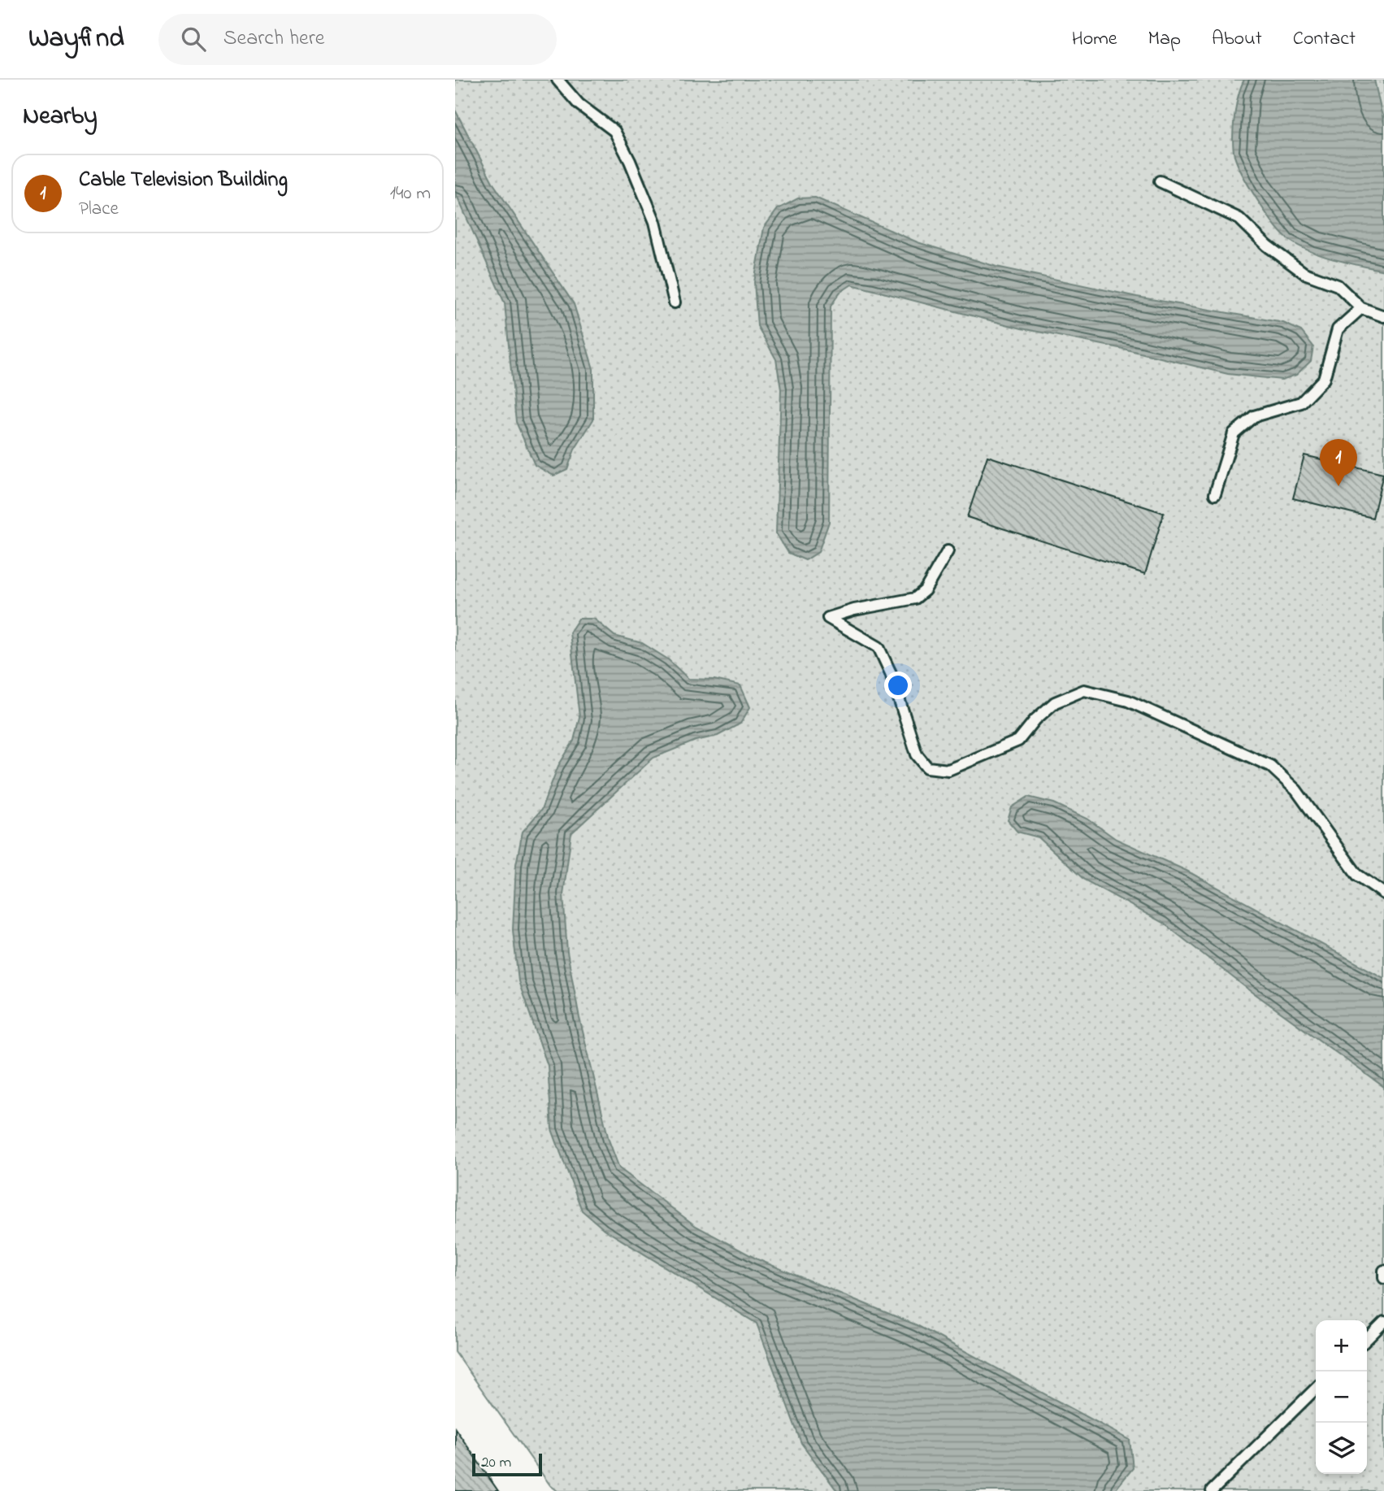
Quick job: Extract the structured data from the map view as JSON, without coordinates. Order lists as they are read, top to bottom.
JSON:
{
  "scale_bar": "20 m",
  "page": {
    "header": "Wayfind",
    "search": "Search here",
    "nav": [
      "Home",
      "Map",
      "About",
      "Contact"
    ],
    "heading": "Nearby",
    "list": [
      {
        "mark": "1",
        "name": "Cable Television Building",
        "note": "Place",
        "value": "140 m"
      }
    ],
    "pins": "1",
    "map_buttons": ["+", "−"],
    "scale": "20 m"
  }
}
